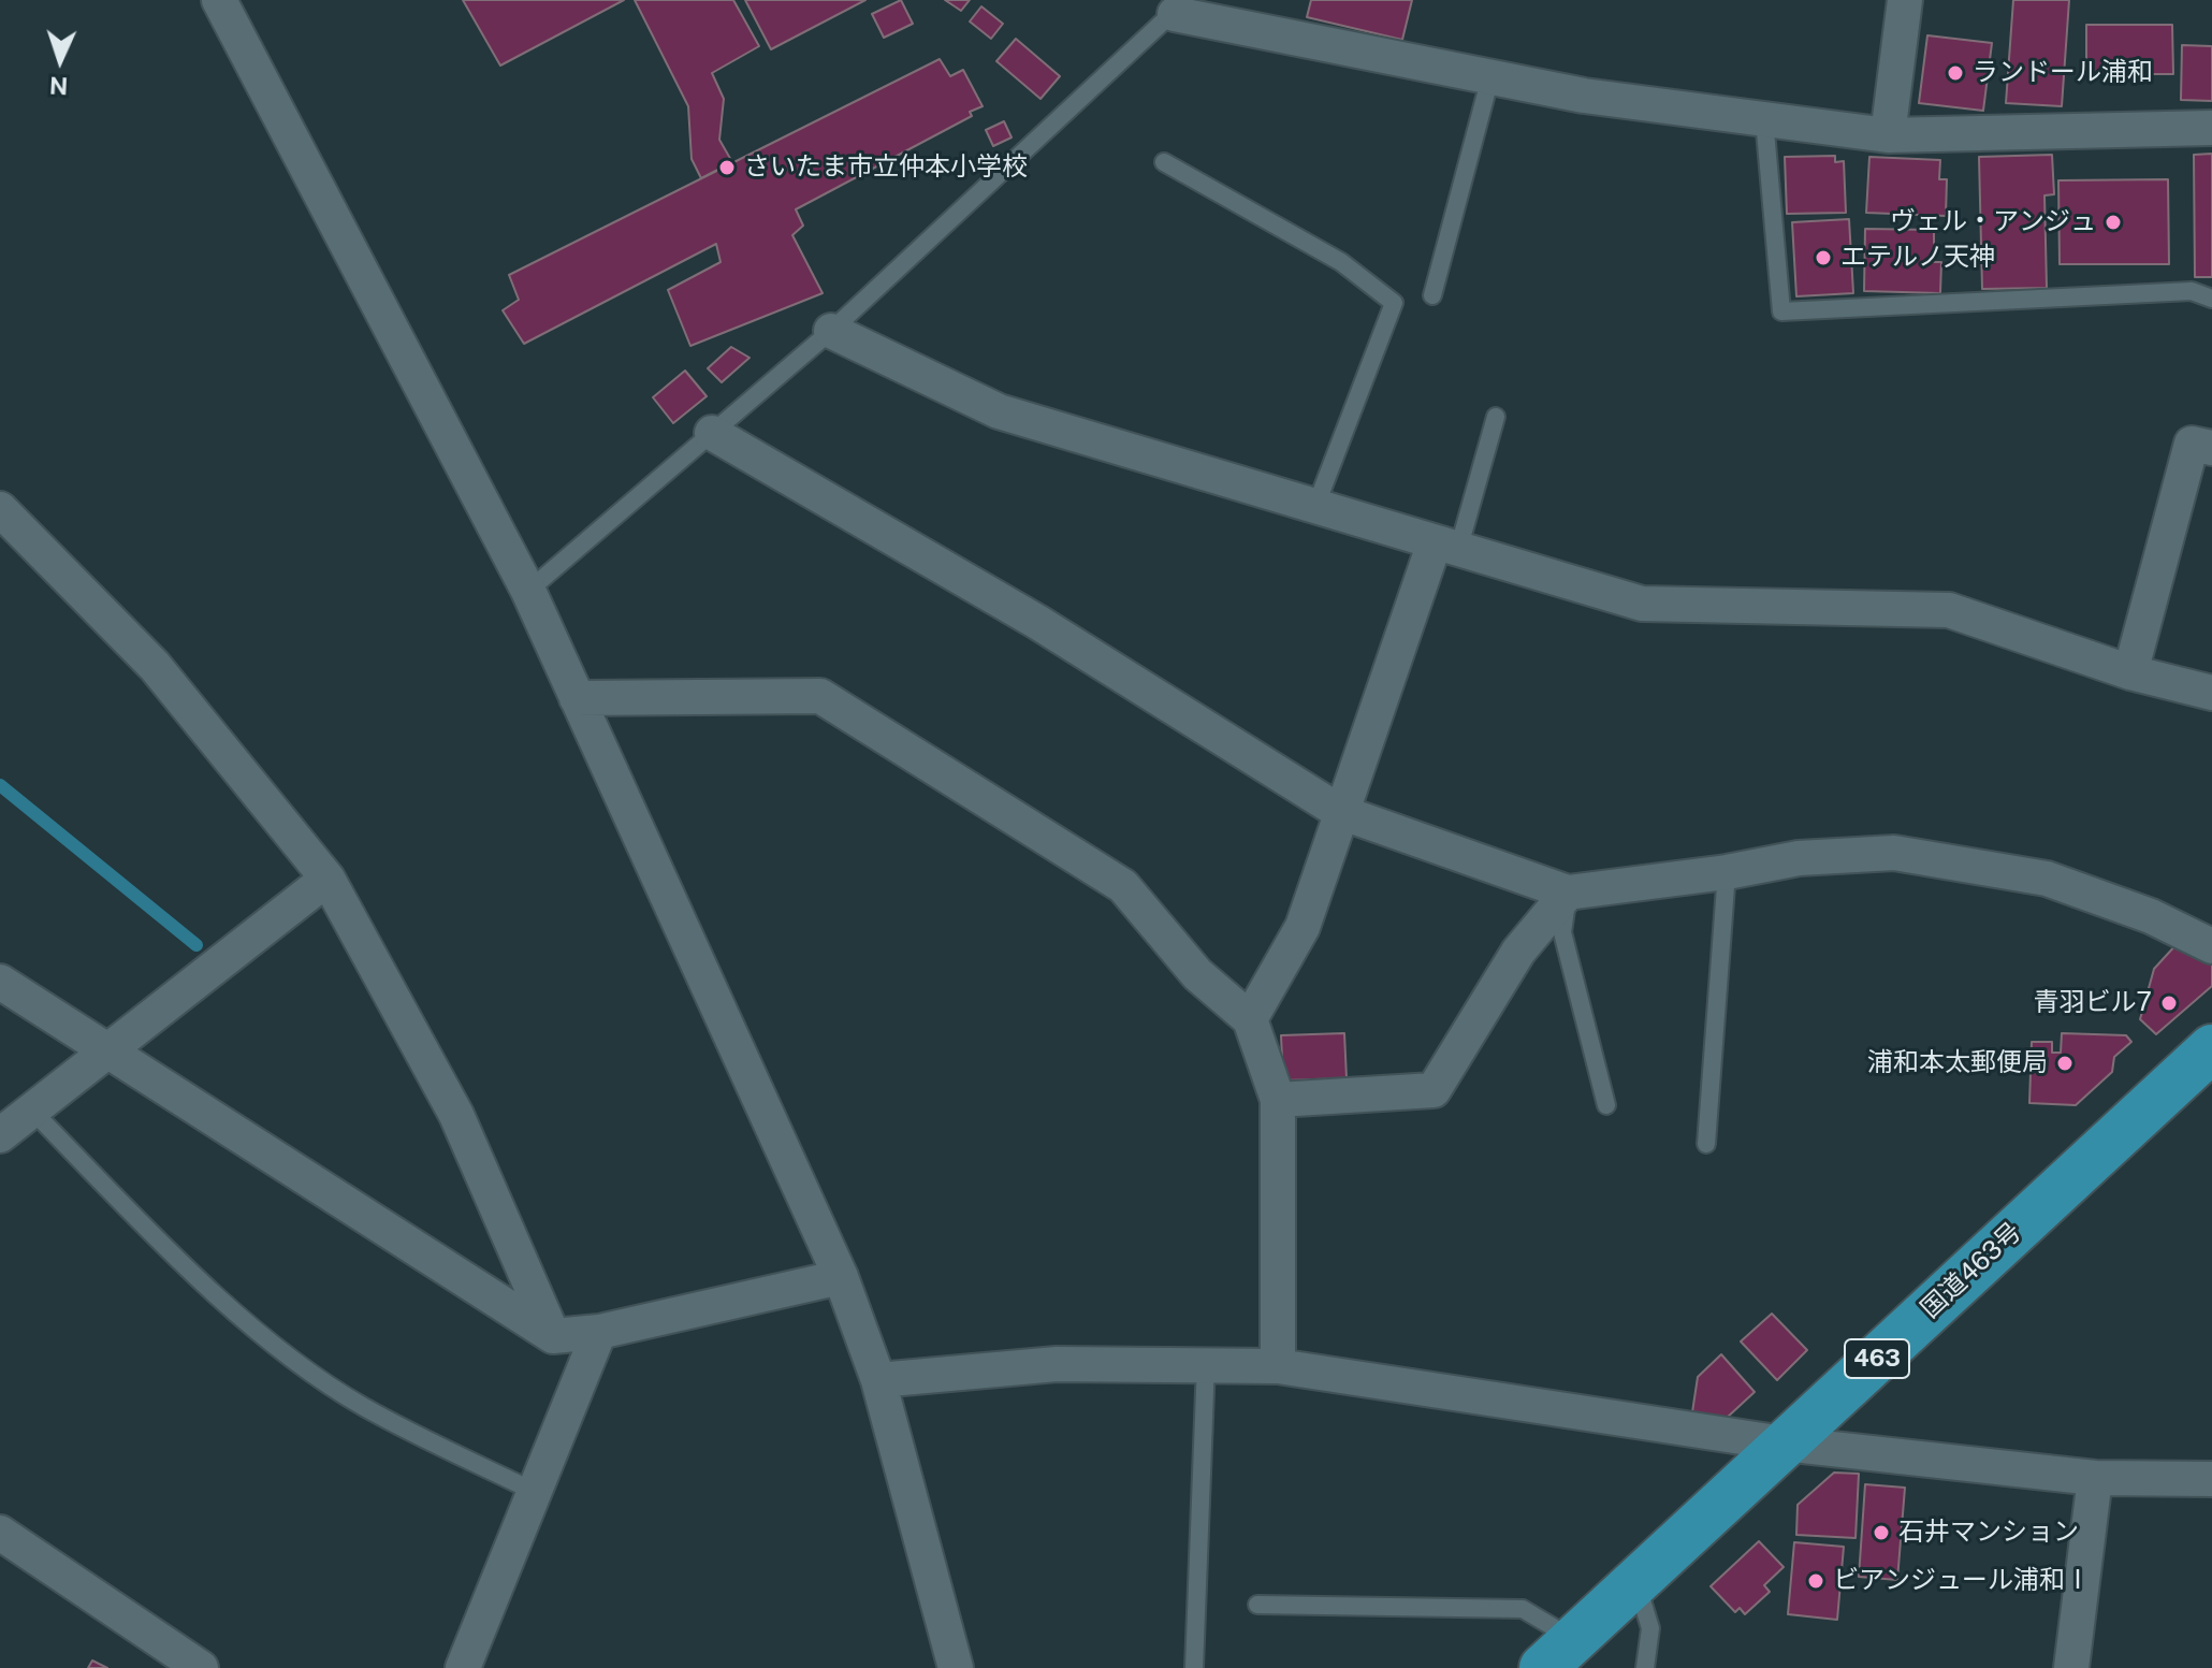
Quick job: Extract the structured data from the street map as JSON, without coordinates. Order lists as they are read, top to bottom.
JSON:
{
  "streets": {
    "highway": ["国道463号", "463"]
  },
  "places": [
    "ランドール浦和",
    "さいたま市立仲本小学校",
    "ヴェル・アンジュ",
    "エテルノ天神",
    "青羽ビル7",
    "浦和本太郵便局",
    "石井マンション",
    "ビアンジュール浦和Ⅰ"
  ],
  "north": "bottom"
}
